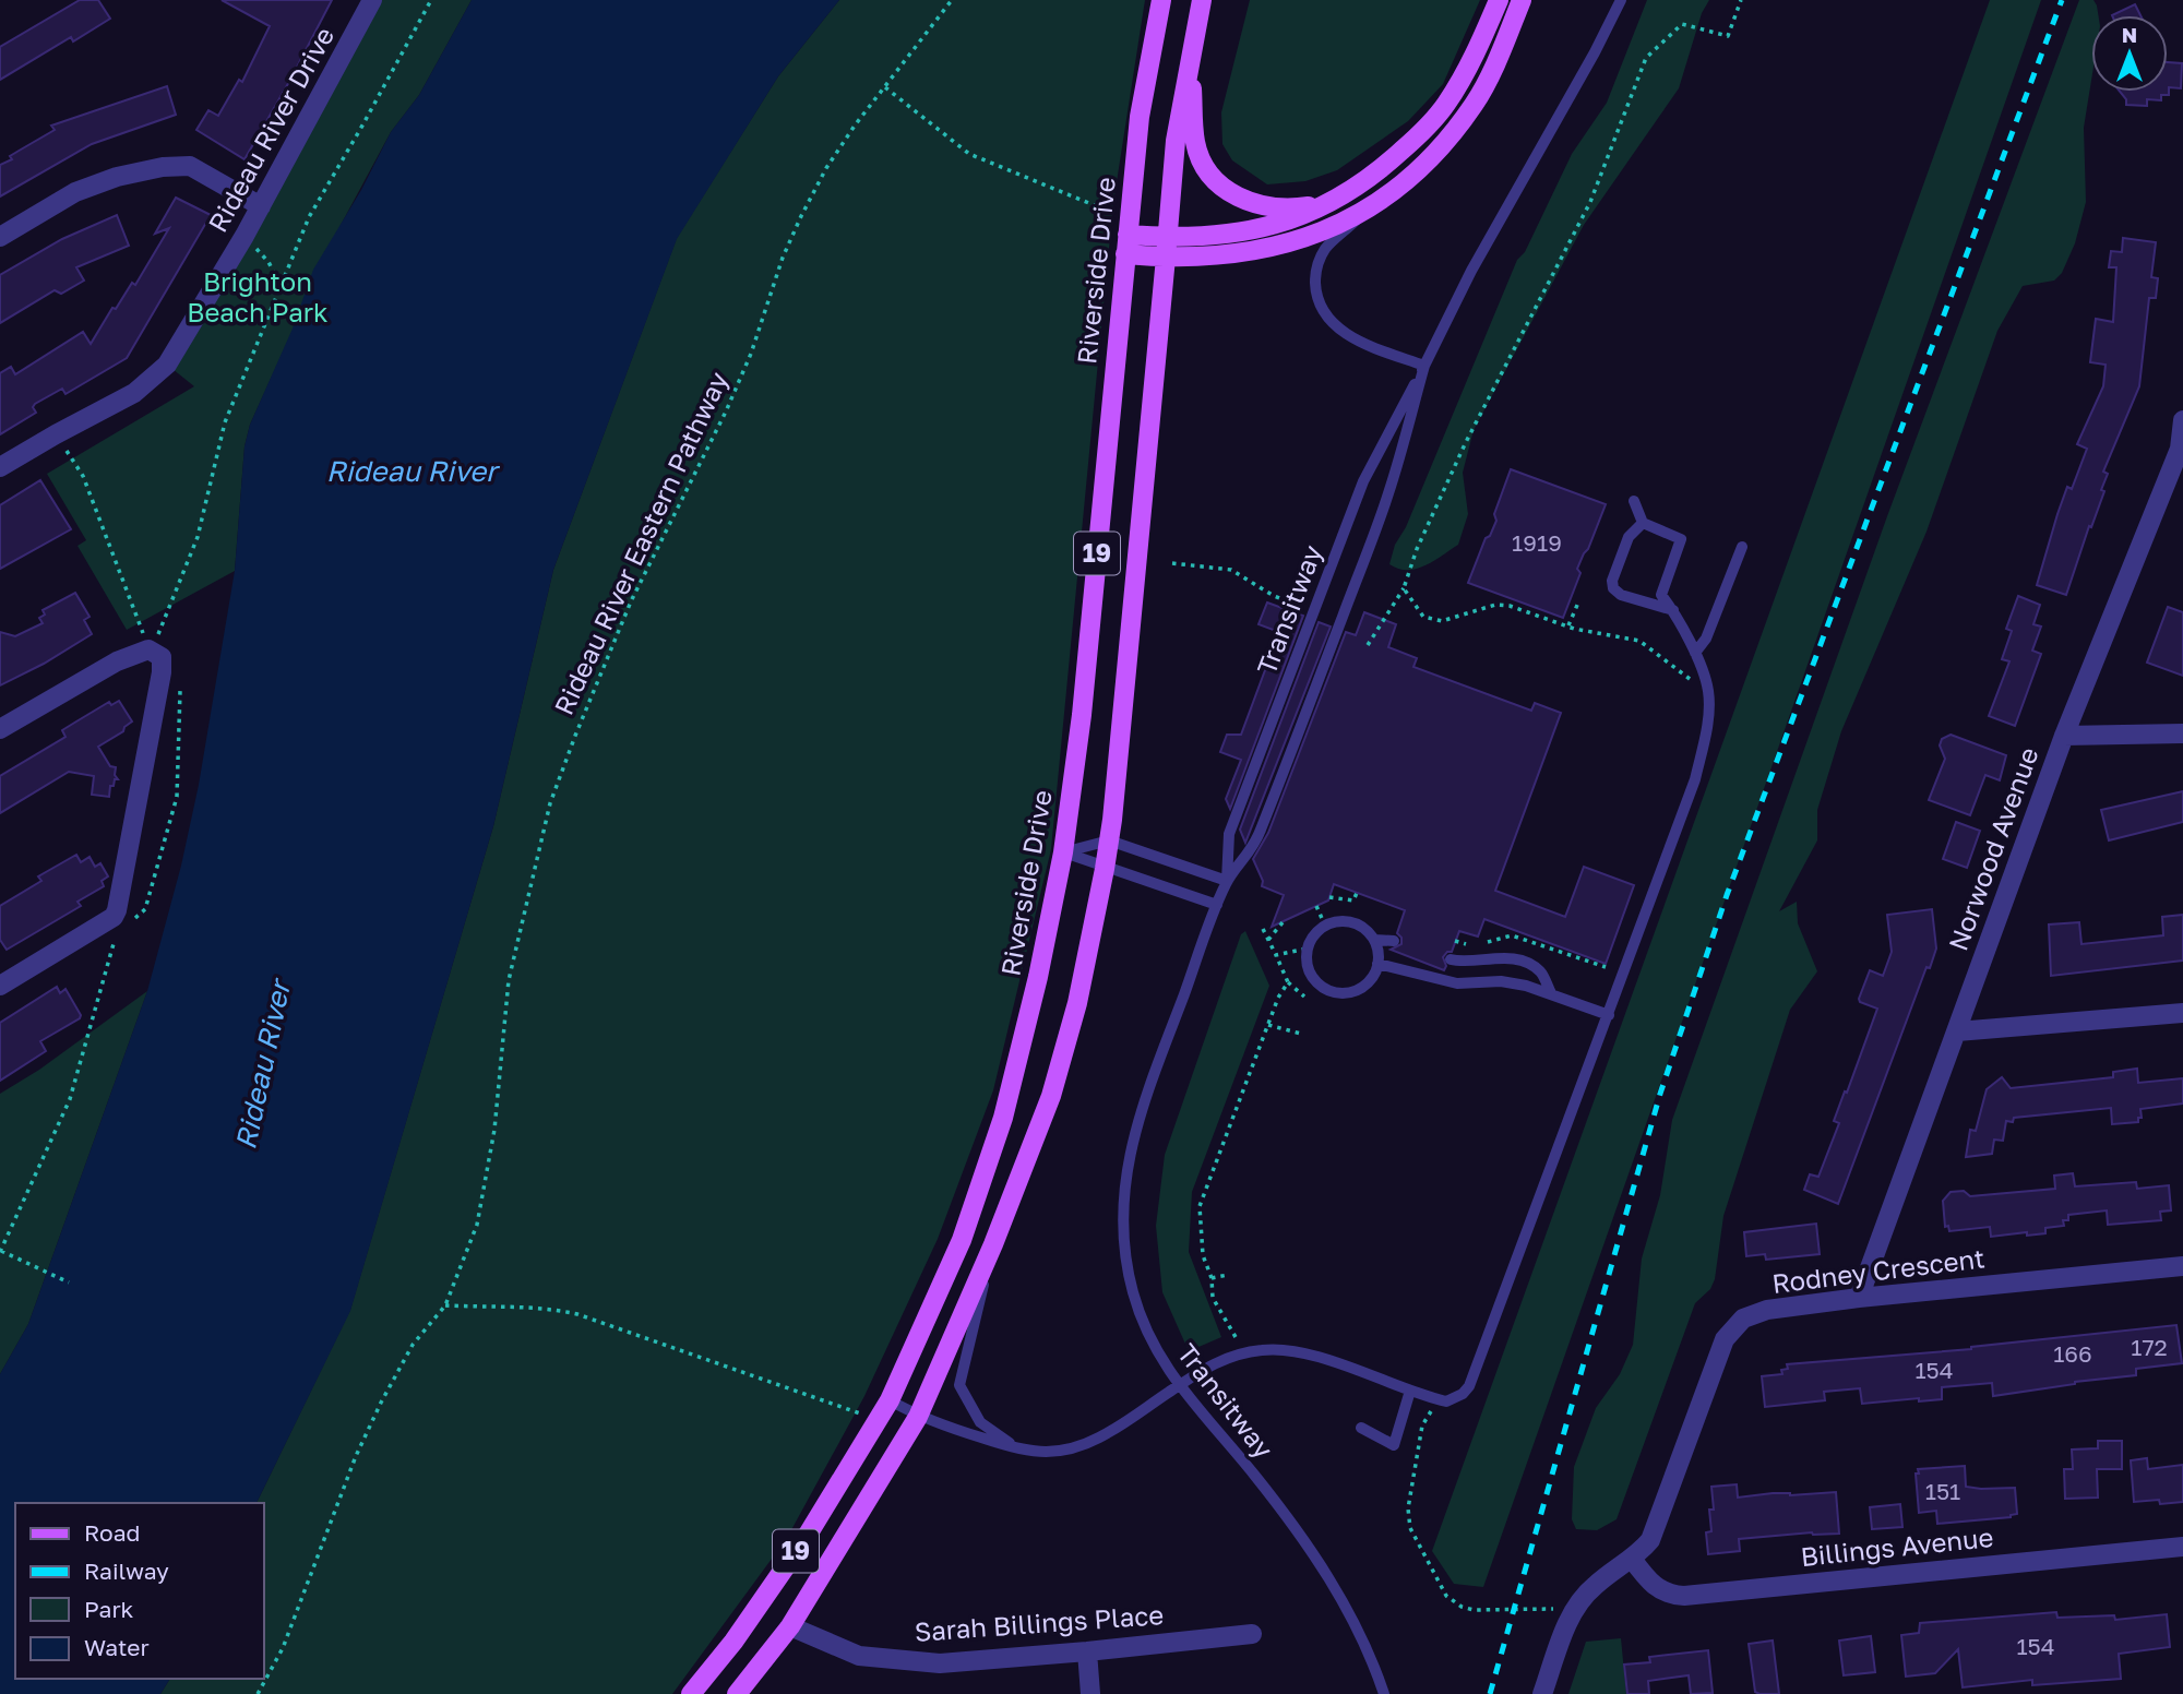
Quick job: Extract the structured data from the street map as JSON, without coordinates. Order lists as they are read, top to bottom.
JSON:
{
  "streets": {
    "main road": ["Riverside Drive", "19"],
    "street": [
      "Rideau River Drive",
      "Norwood Avenue",
      "Rodney Crescent",
      "Billings Avenue",
      "Sarah Billings Place"
    ],
    "lane": ["Transitway"],
    "path": ["Rideau River Eastern Pathway"]
  },
  "crossings": [
    ["19", "Sarah Billings Place"],
    ["Norwood Avenue", "Rodney Crescent"],
    ["Rodney Crescent", "Billings Avenue"]
  ],
  "water": ["Rideau River"],
  "parks": ["Brighton Beach Park"],
  "house_numbers": [
    "1919",
    "172",
    "166",
    "154",
    "151",
    "154"
  ],
  "legend": [
    "Road",
    "Railway",
    "Park",
    "Water"
  ],
  "north": "top"
}
